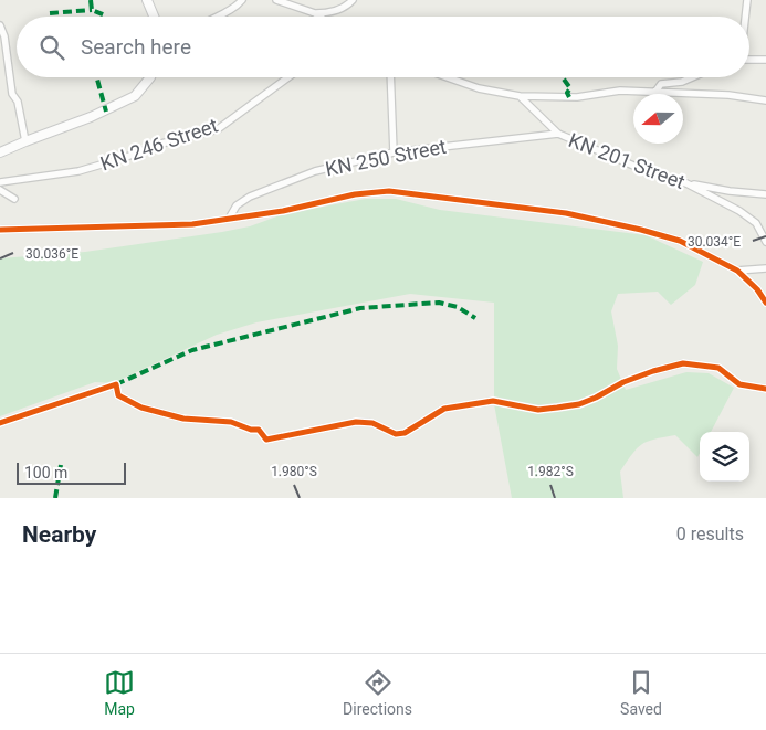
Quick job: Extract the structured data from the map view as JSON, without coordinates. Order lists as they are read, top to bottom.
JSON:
{
  "streets": {
    "street": ["KN 246 Street", "KN 250 Street", "KN 201 Street"]
  },
  "crossings": [
    ["KN 250 Street", "KN 201 Street"]
  ],
  "scale_bar": "100 m",
  "north": "left",
  "page": {
    "search": "Search here",
    "scale": "100 m",
    "heading": ["Nearby", "0 results"],
    "nav": ["Map", "Directions", "Saved"]
  },
  "coordinates": [
    "30.034°E",
    "30.036°E",
    "1.980°S",
    "1.982°S"
  ]
}
